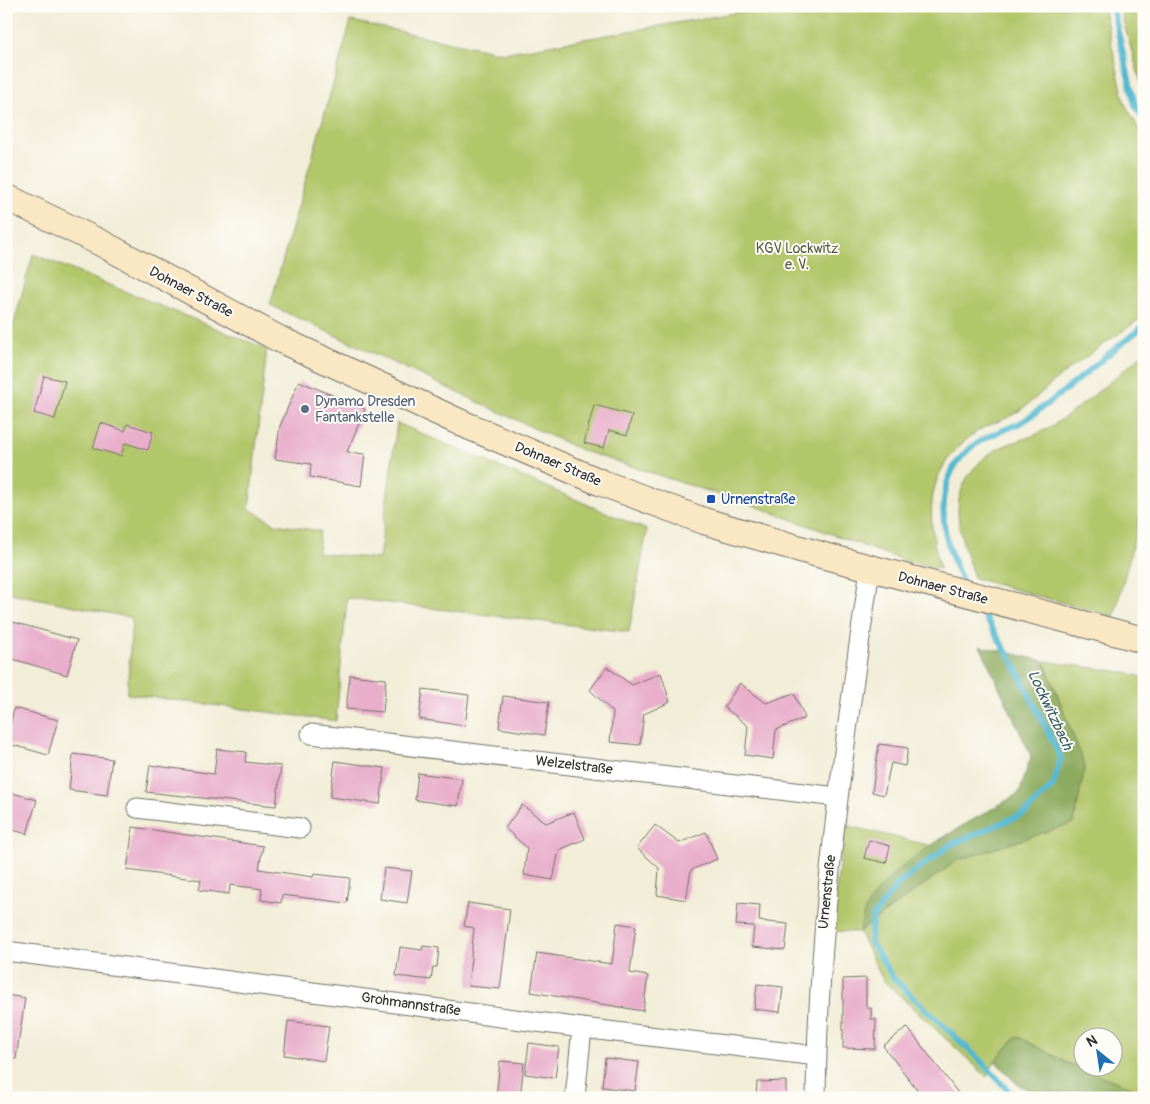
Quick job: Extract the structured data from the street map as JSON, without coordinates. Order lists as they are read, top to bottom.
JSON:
{
  "streets": {
    "main road": ["Dohnaer Straße"],
    "street": ["Welzelstraße", "Urnenstraße", "Grohmannstraße"]
  },
  "crossings": [
    ["Dohnaer Straße", "Urnenstraße"],
    ["Welzelstraße", "Urnenstraße"],
    ["Urnenstraße", "Grohmannstraße"]
  ],
  "water": ["Lockwitzbach"],
  "parks": ["KGV Lockwitz e. V."],
  "places": {
    "other": ["Dynamo Dresden Fantankstelle"],
    "transit": ["Urnenstraße"]
  },
  "north": "top left"
}
